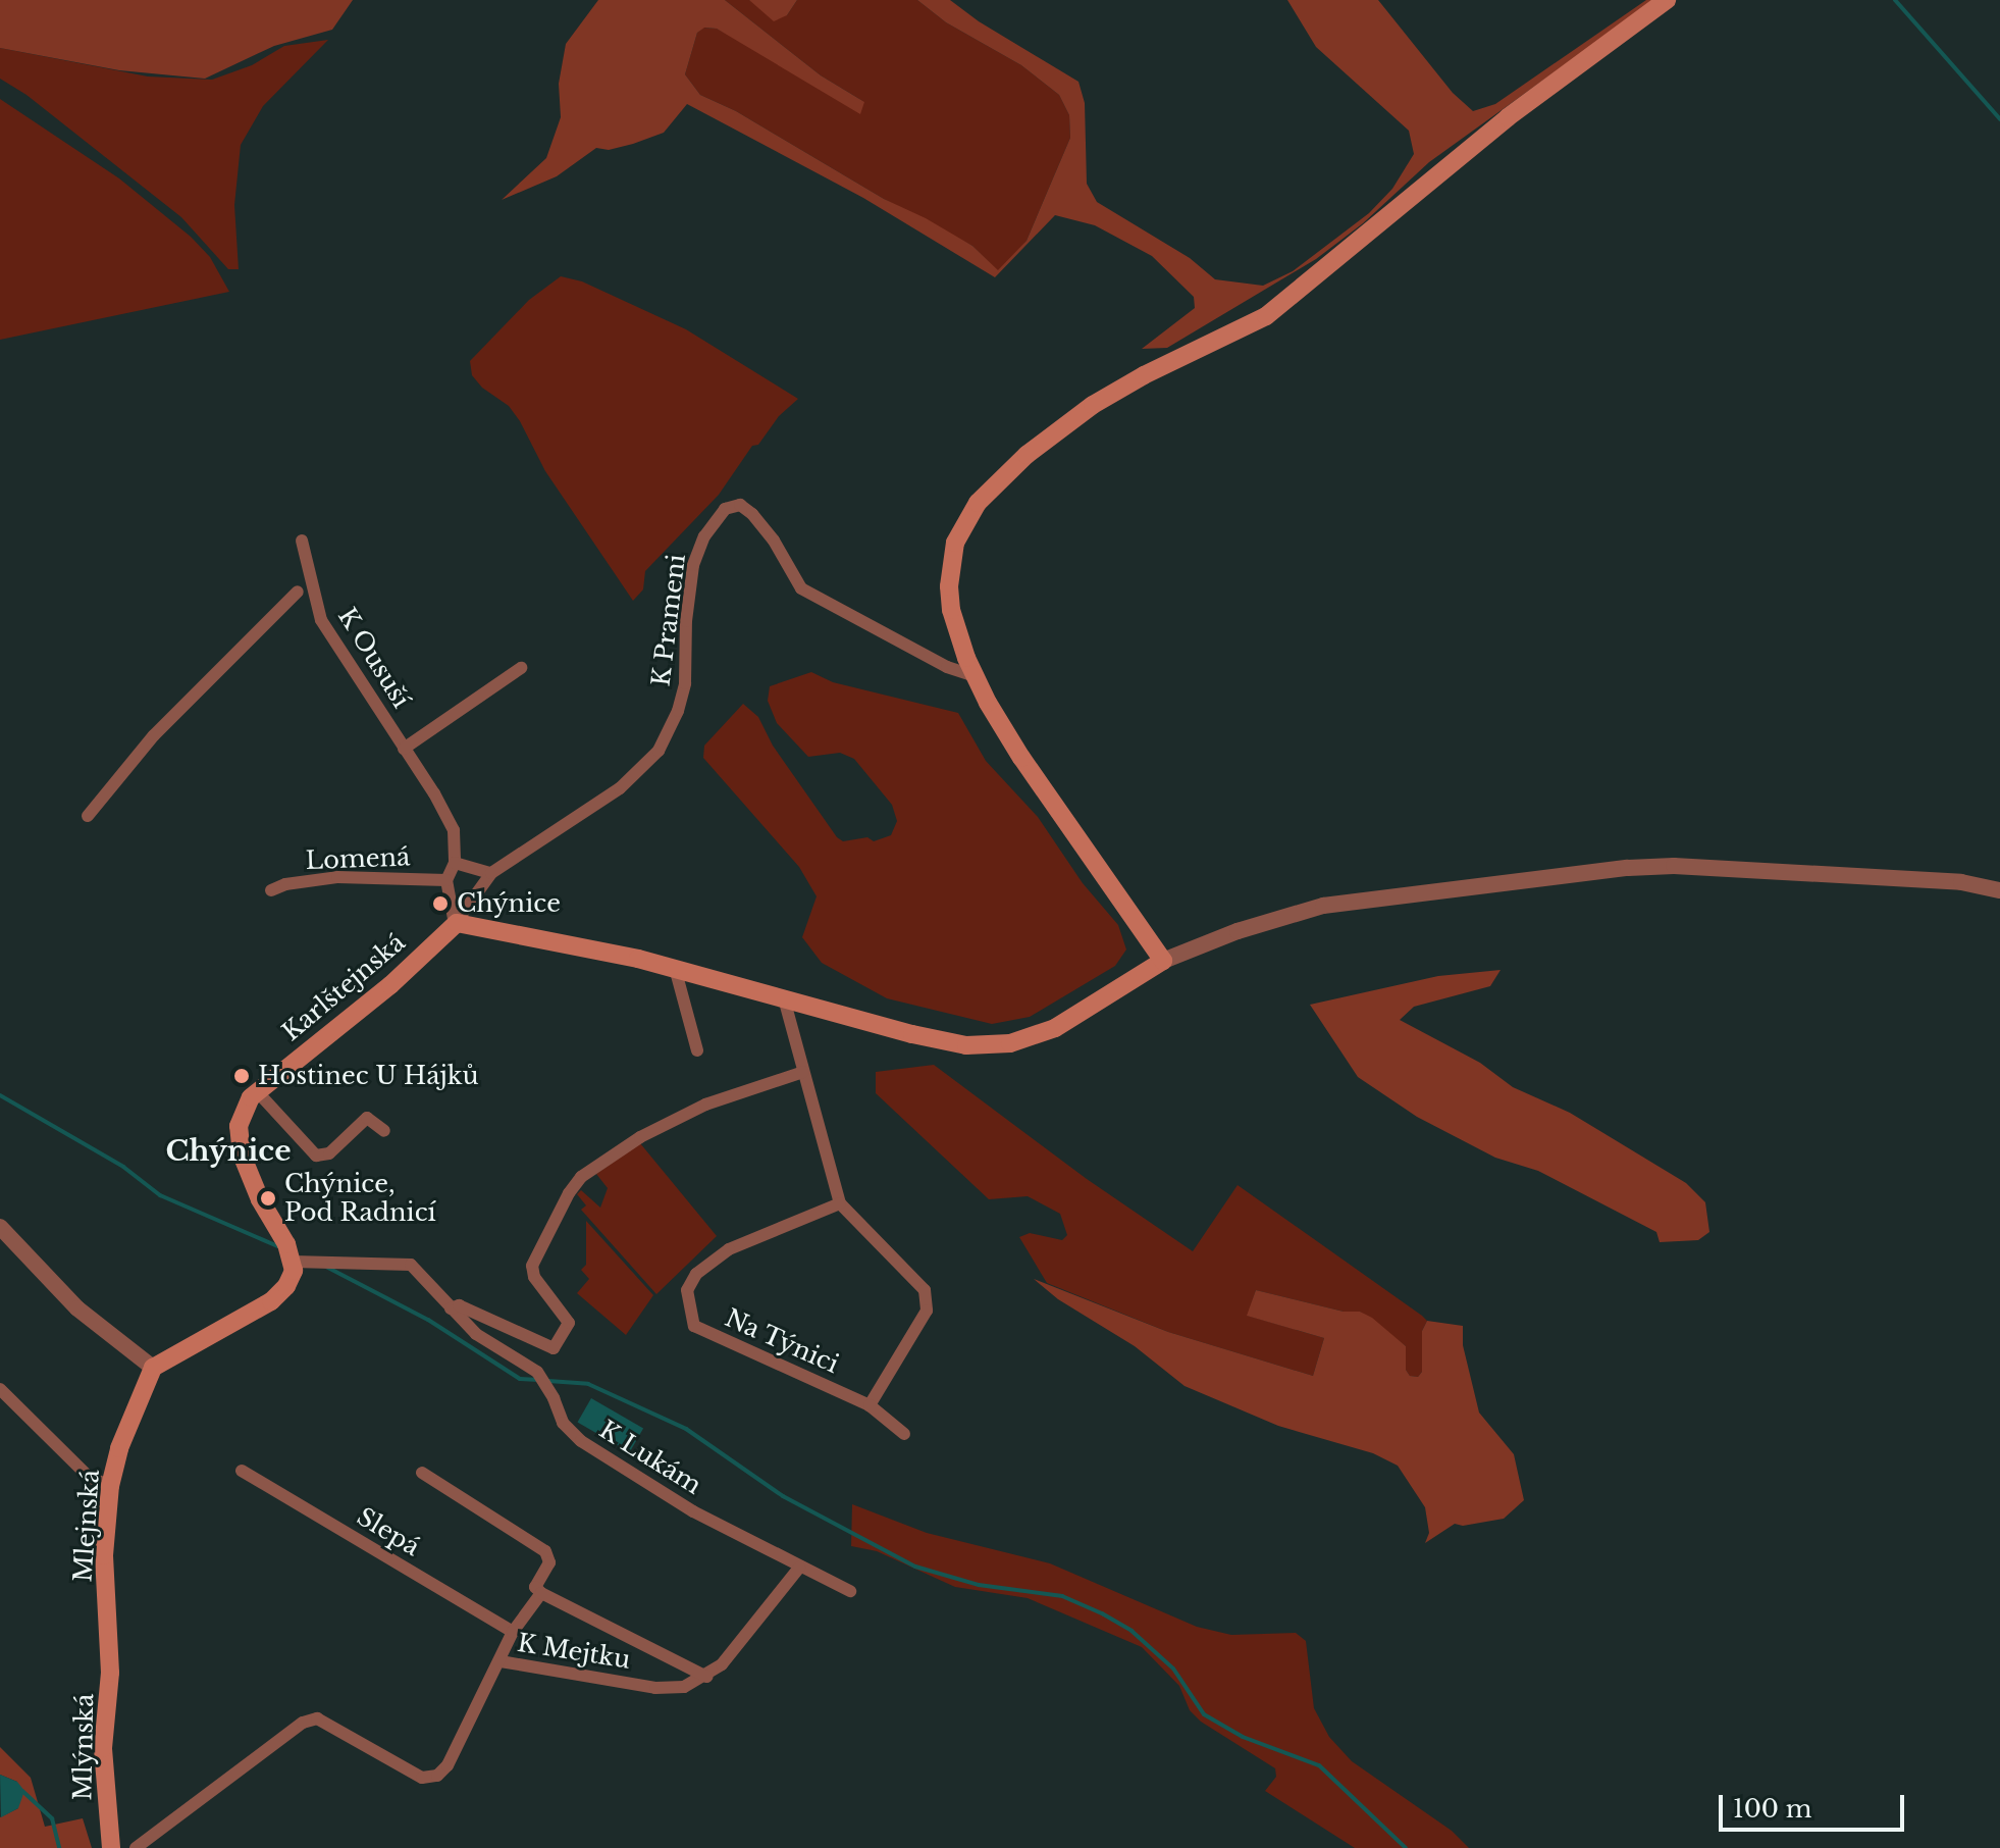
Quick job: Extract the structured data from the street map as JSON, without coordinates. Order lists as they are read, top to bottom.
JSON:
{
  "streets": {
    "main road": ["Karlštejnská", "Mlejnská", "Mlýnská"],
    "street": [
      "K Prameni",
      "K Ousuší",
      "Lomená",
      "Na Týnici",
      "K Lukám",
      "Slepá",
      "K Mejtku"
    ]
  },
  "crossings": [
    ["Karlštejnská", "K Lukám"],
    ["K Lukám", "K Mejtku"],
    ["Mlejnská", "Mlýnská"],
    ["Slepá", "K Mejtku"]
  ],
  "districts": ["Chýnice"],
  "places": ["Chýnice", "Hostinec U Hájků", "Chýnice, Pod Radnicí"],
  "scale_bar": "100 m"
}
